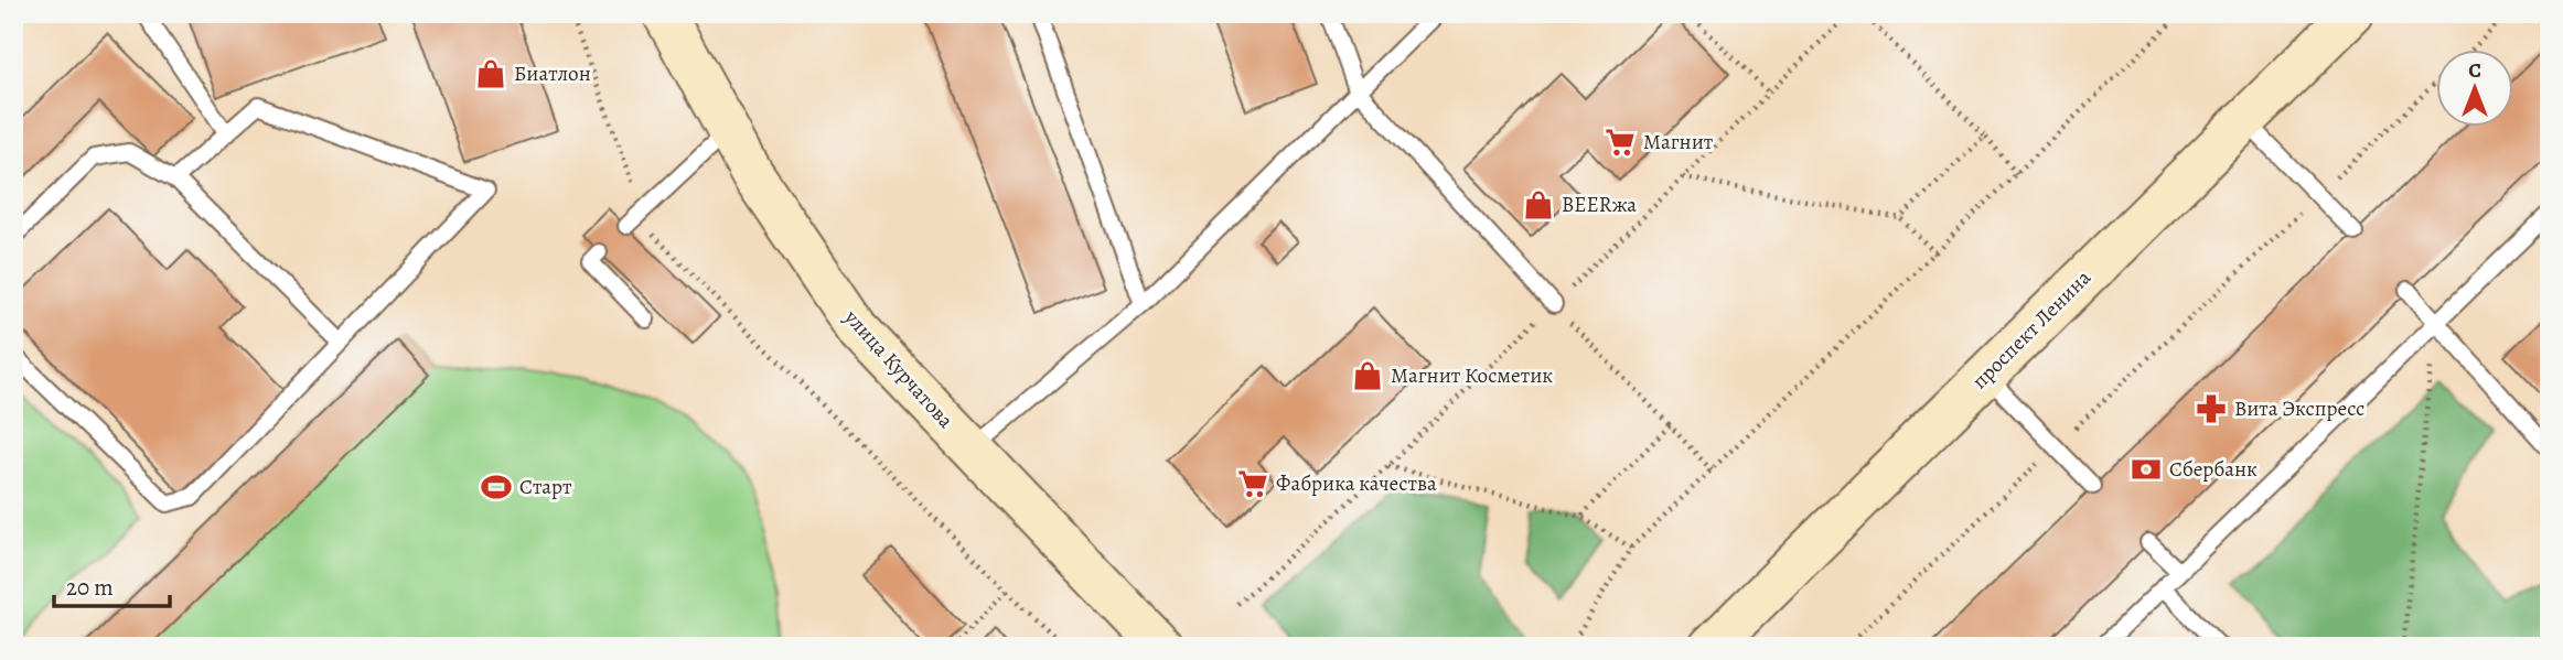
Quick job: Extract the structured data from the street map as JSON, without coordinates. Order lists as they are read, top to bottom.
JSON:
{
  "streets": {
    "main road": ["проспект Ленина", "улица Курчатова"]
  },
  "places": {
    "shop": ["Биатлон", "BEERжа", "Магнит Косметик"],
    "supermarket": ["Магнит", "Фабрика качества"],
    "pharmacy": ["Вита Экспресс"],
    "bank": ["Сбербанк"],
    "sports": ["Старт"]
  },
  "scale_bar": "20 m",
  "north": "top"
}
